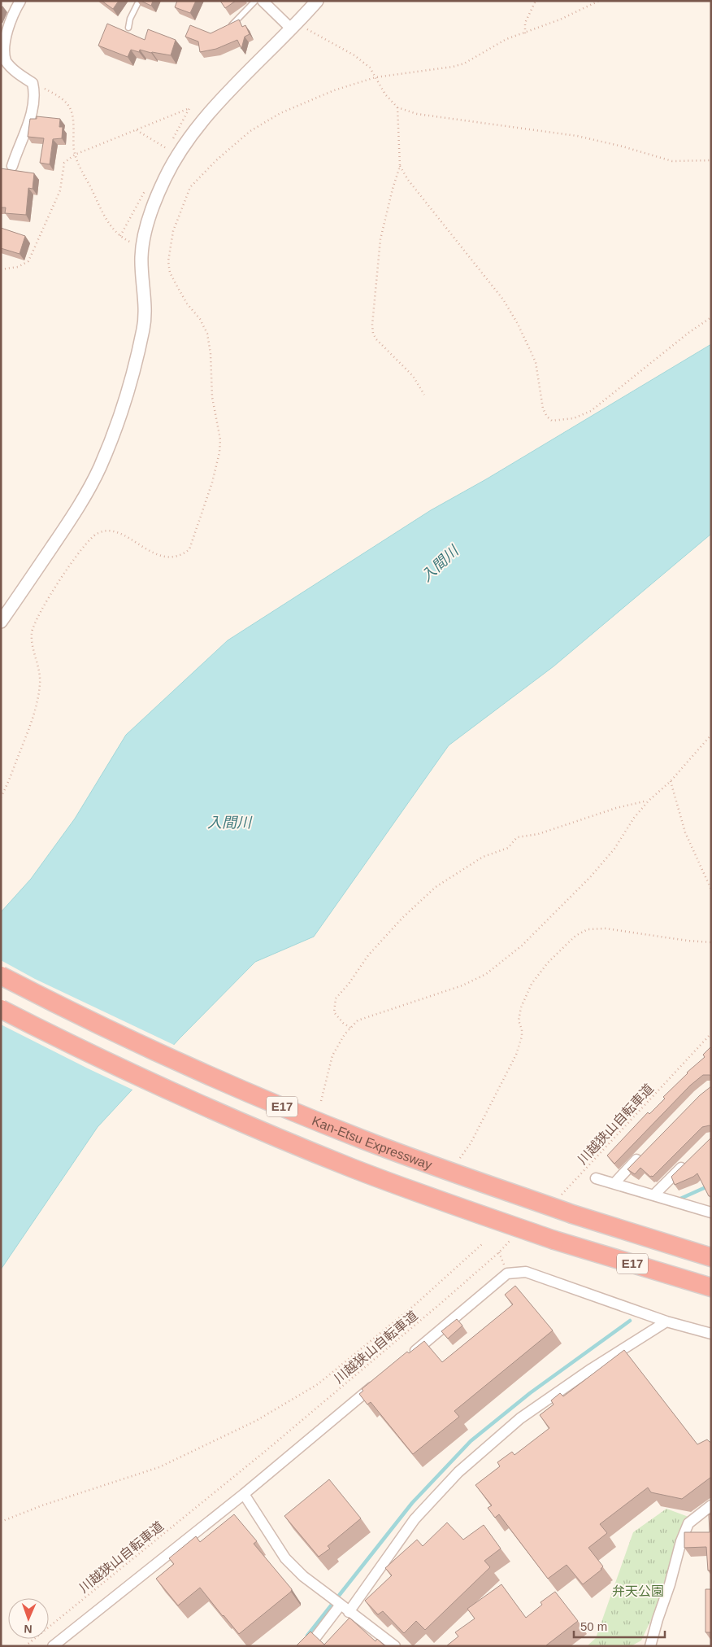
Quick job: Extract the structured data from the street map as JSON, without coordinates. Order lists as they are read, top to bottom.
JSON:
{
  "streets": {
    "highway": ["E17", "Kan-Etsu Expressway"],
    "path": ["川越狭山自転車道"]
  },
  "water": ["入間川"],
  "parks": ["弁天公園"],
  "scale_bar": "50 m",
  "north": "bottom"
}
